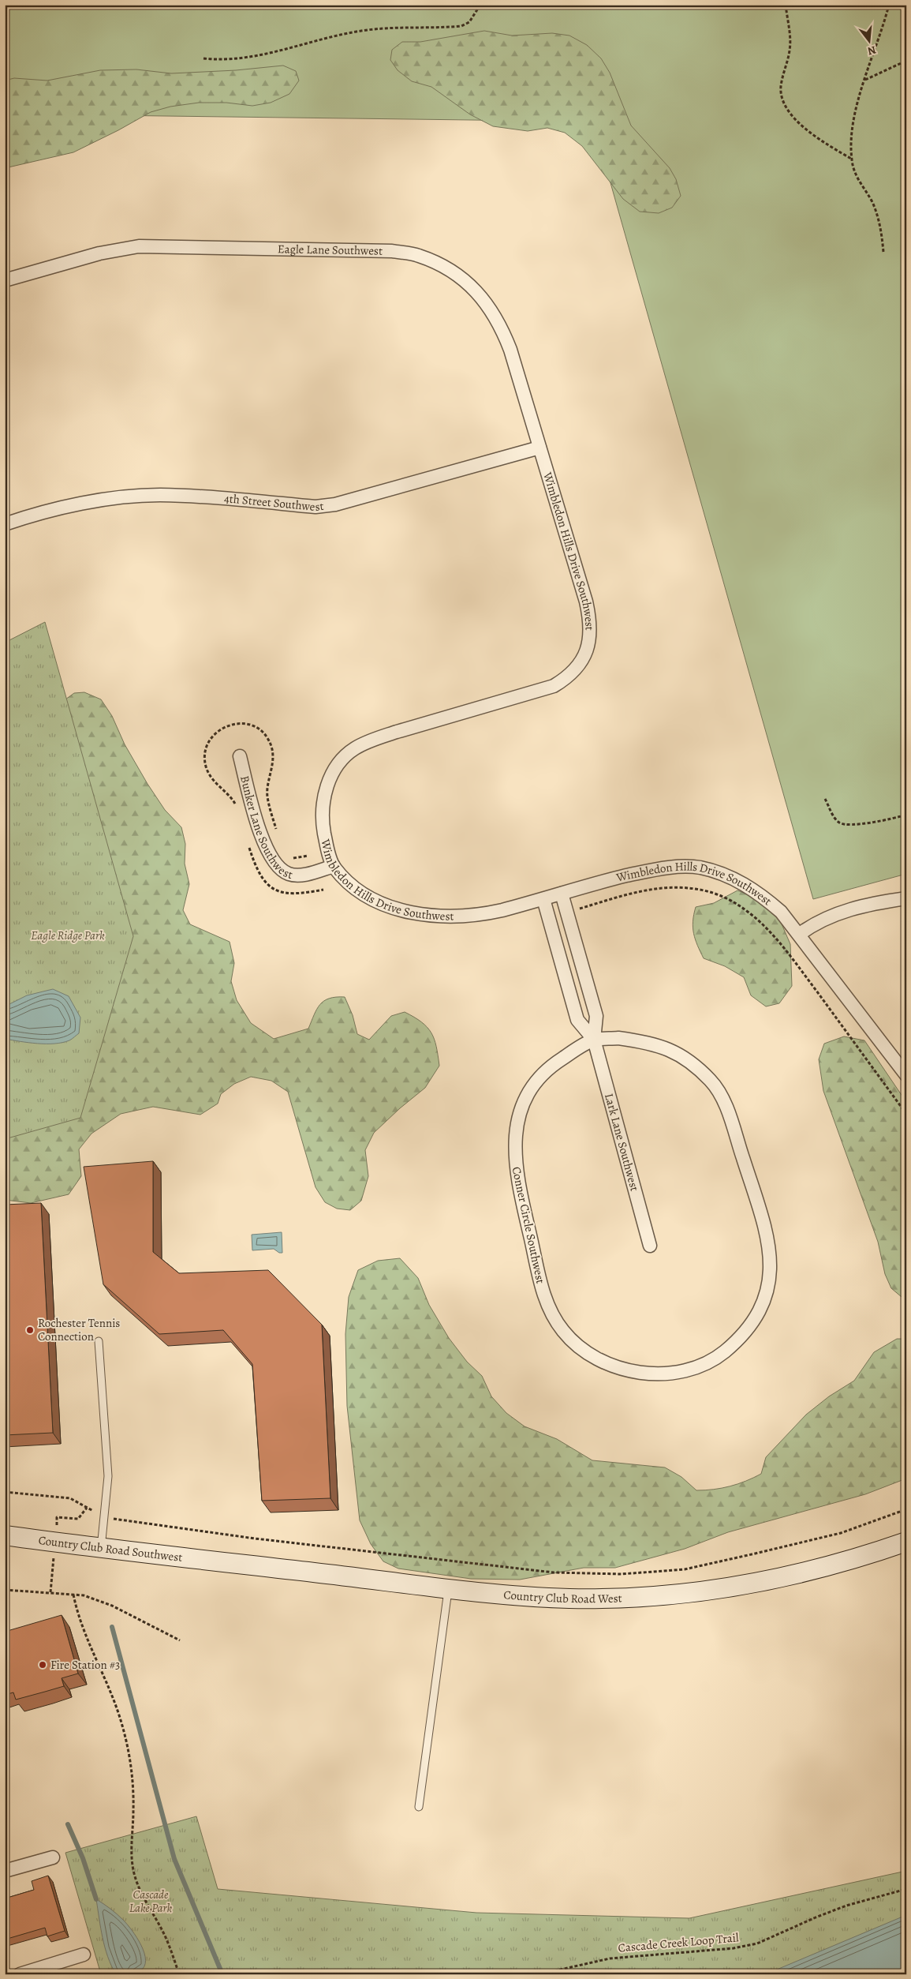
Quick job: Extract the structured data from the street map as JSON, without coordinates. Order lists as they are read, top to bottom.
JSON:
{
  "streets": {
    "main road": ["Country Club Road Southwest", "Country Club Road West"],
    "street": [
      "Eagle Lane Southwest",
      "4th Street Southwest",
      "Wimbledon Hills Drive Southwest",
      "Bunker Lane Southwest",
      "Lark Lane Southwest",
      "Conner Circle Southwest"
    ],
    "path": ["Cascade Creek Loop Trail"]
  },
  "crossings": [
    ["Eagle Lane Southwest", "4th Street Southwest"],
    ["Eagle Lane Southwest", "Wimbledon Hills Drive Southwest"],
    ["4th Street Southwest", "Wimbledon Hills Drive Southwest"],
    ["Wimbledon Hills Drive Southwest", "Bunker Lane Southwest"],
    ["Wimbledon Hills Drive Southwest", "Lark Lane Southwest"],
    ["Lark Lane Southwest", "Conner Circle Southwest"],
    ["Country Club Road Southwest", "Country Club Road West"]
  ],
  "parks": ["Eagle Ridge Park", "Cascade Lake Park"],
  "places": ["Rochester Tennis Connection", "Fire Station #3"],
  "north": "bottom"
}
